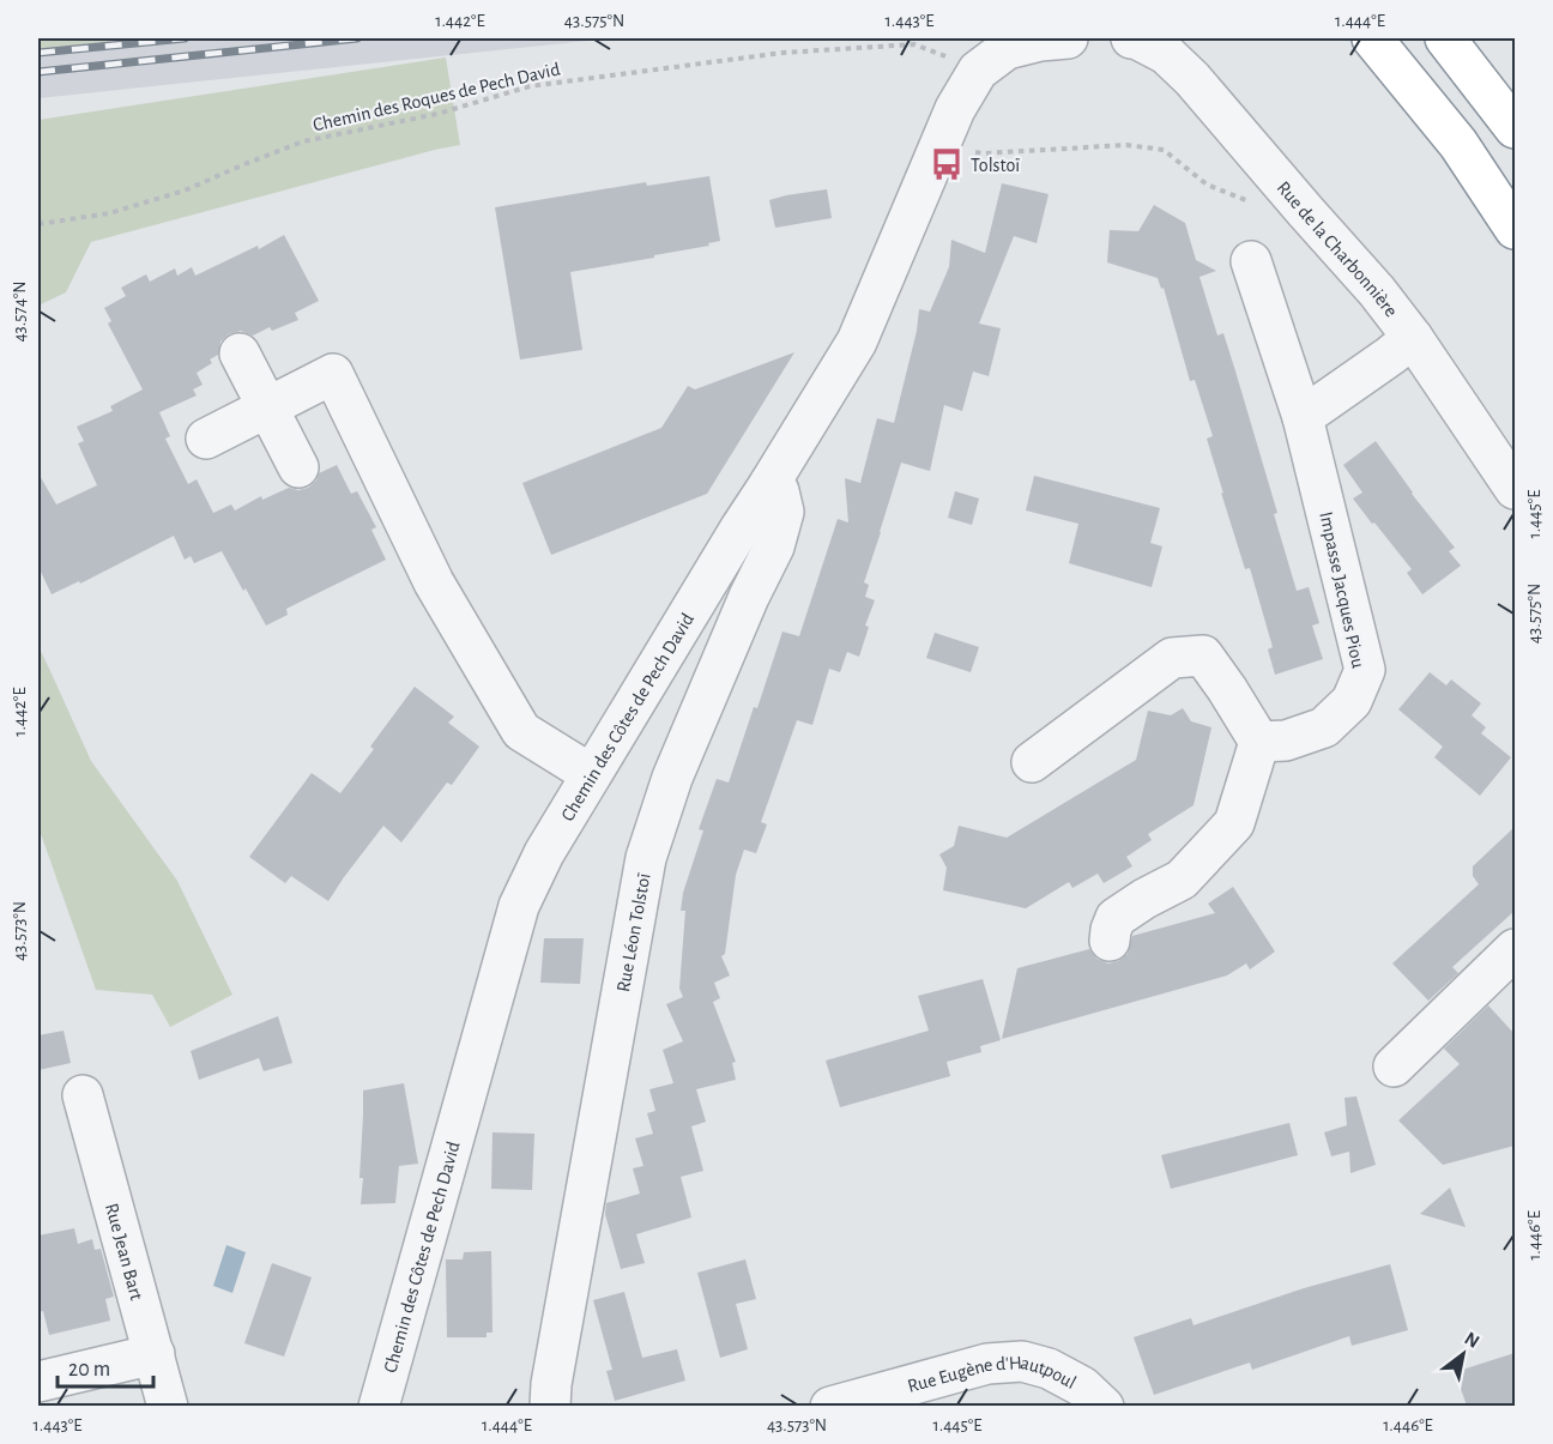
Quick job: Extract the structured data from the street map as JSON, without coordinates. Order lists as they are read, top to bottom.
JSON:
{
  "streets": {
    "street": [
      "Rue de la Charbonnière",
      "Impasse Jacques Piou",
      "Chemin des Côtes de Pech David",
      "Rue Léon Tolstoï",
      "Rue Jean Bart",
      "Rue Eugène d'Hautpoul"
    ],
    "path": ["Chemin des Roques de Pech David"]
  },
  "crossings": [
    ["Chemin des Roques de Pech David", "Chemin des Côtes de Pech David"],
    ["Chemin des Côtes de Pech David", "Rue Léon Tolstoï"]
  ],
  "places": {
    "bus stop": ["Tolstoï"]
  },
  "scale_bar": "20 m",
  "north": "top right",
  "coordinates": [
    "1.442°E",
    "43.575°N",
    "1.443°E",
    "1.444°E",
    "43.574°N",
    "1.445°E",
    "43.573°N",
    "1.446°E"
  ]
}
